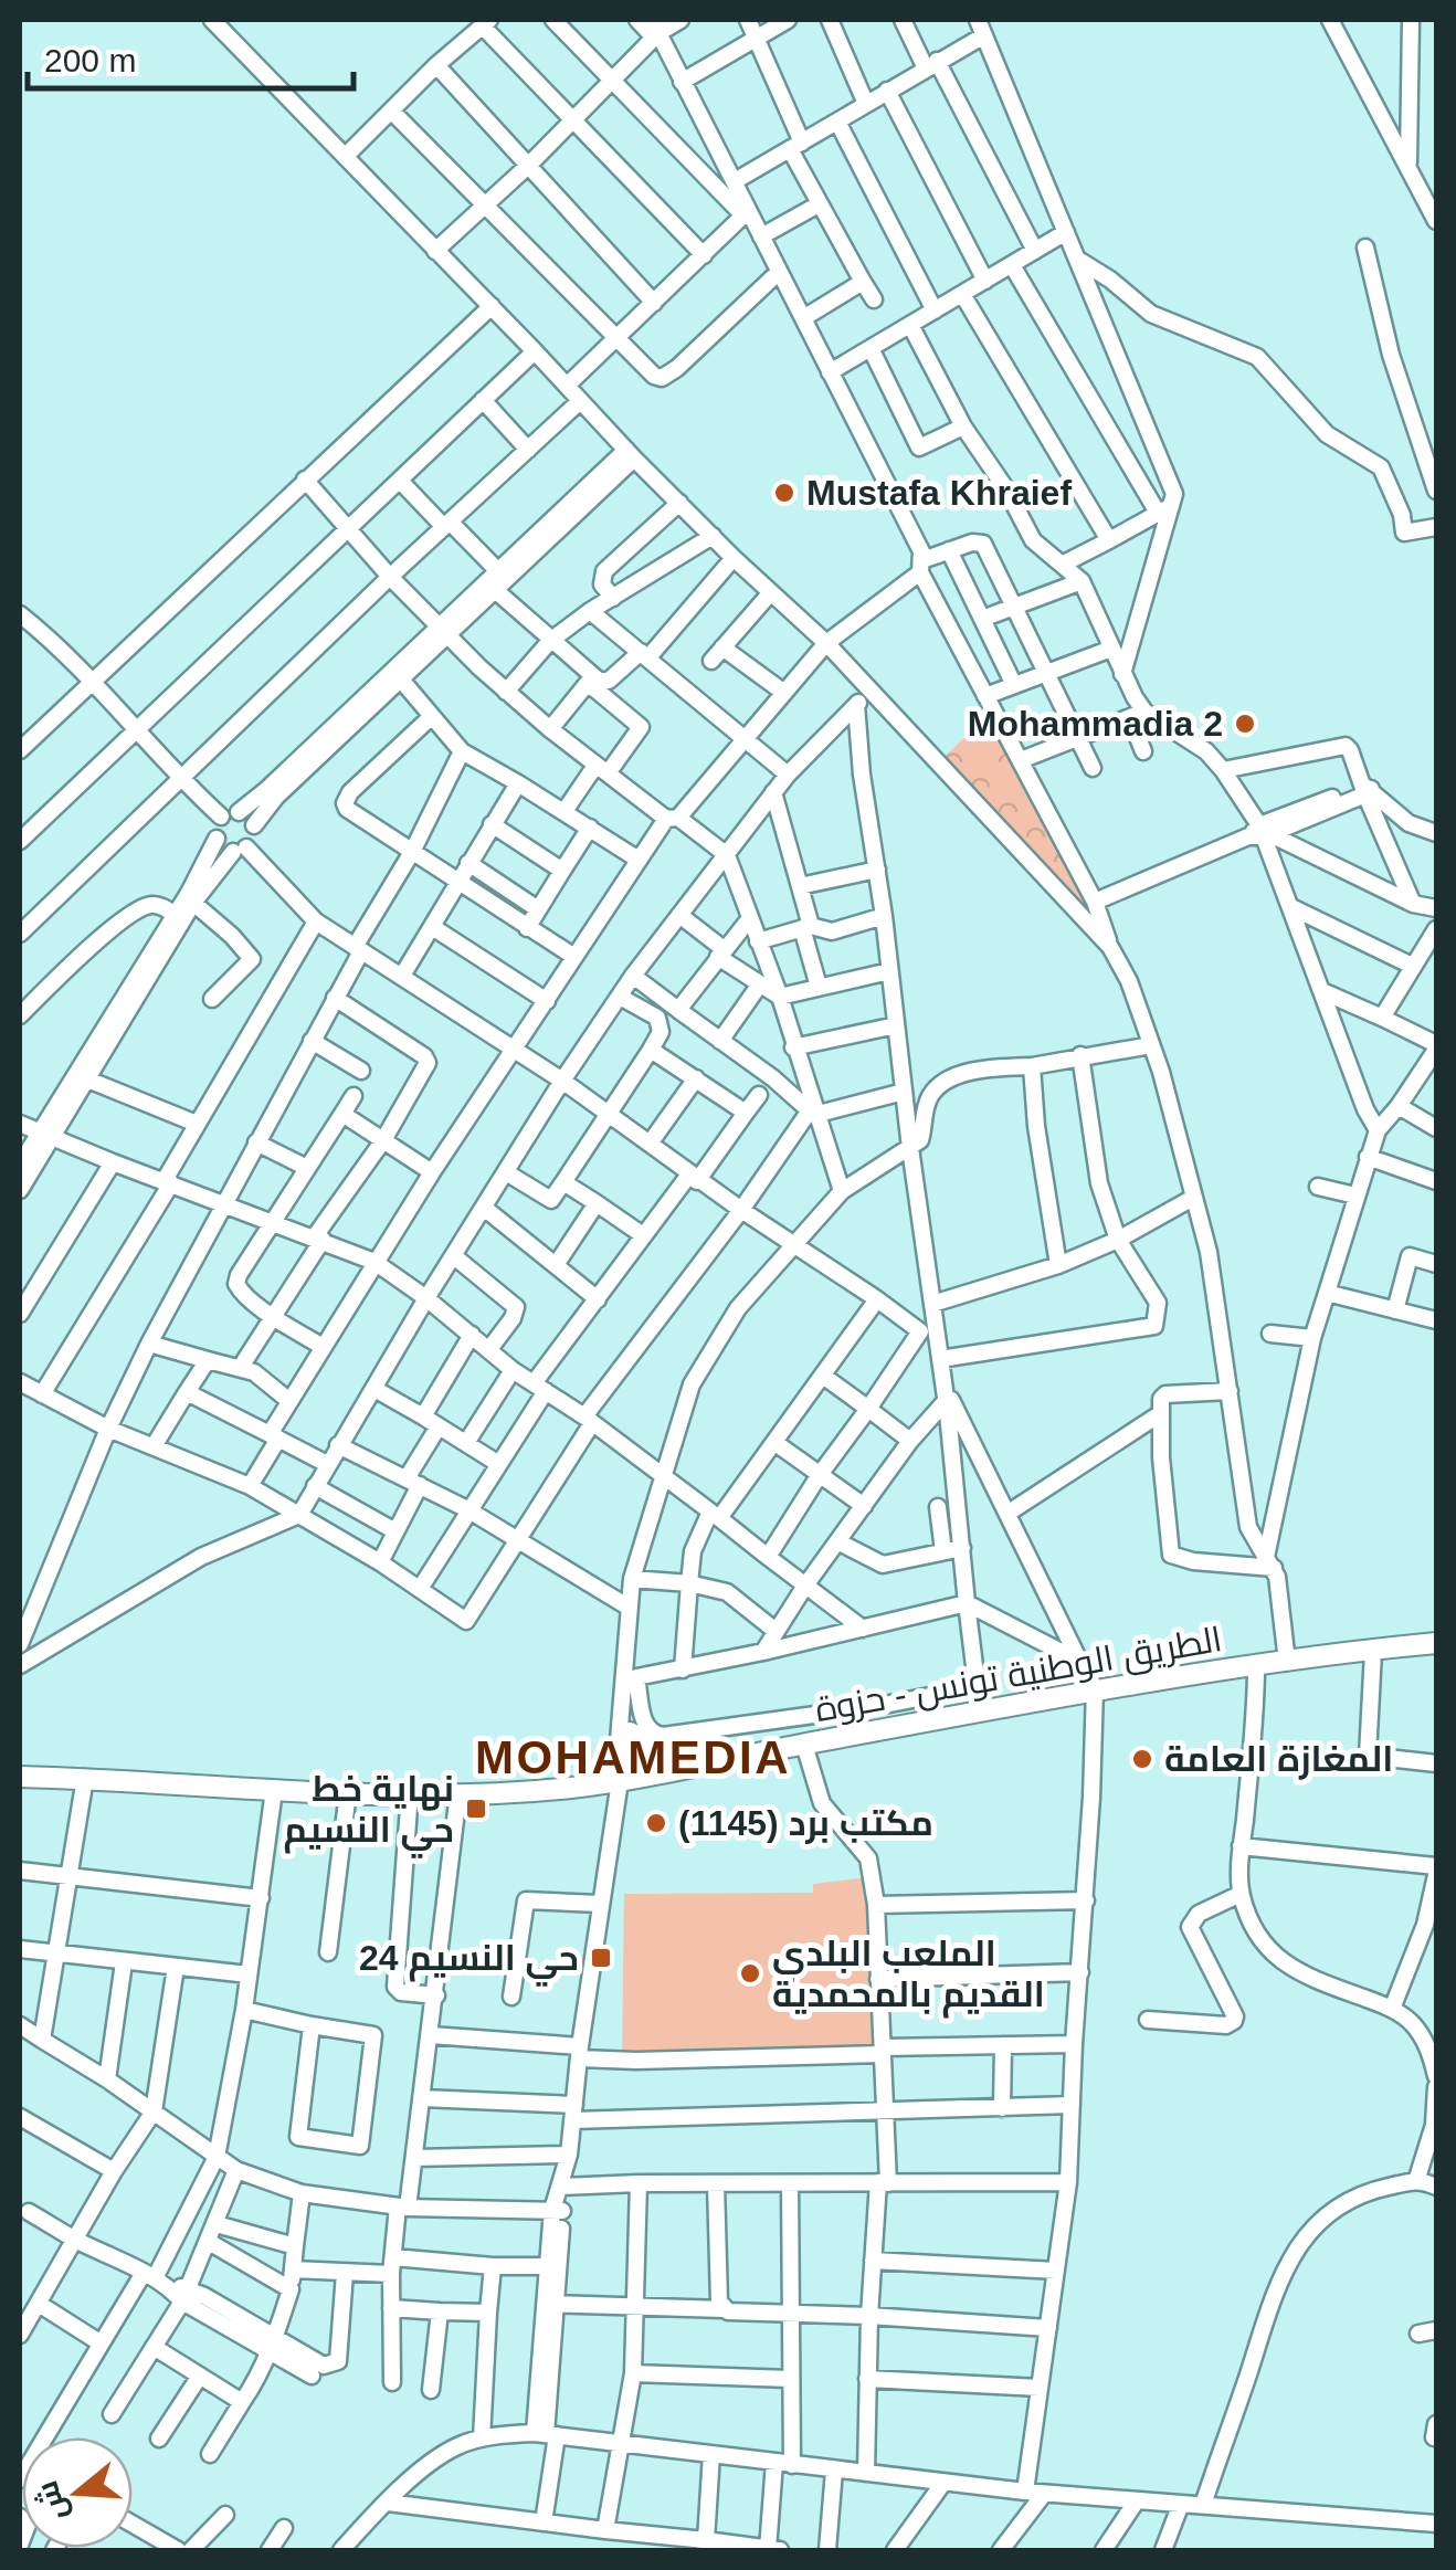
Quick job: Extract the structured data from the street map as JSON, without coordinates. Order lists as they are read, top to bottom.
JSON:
{
  "streets": {
    "main road": ["الطريق الوطنية تونس - حزوة"]
  },
  "districts": ["MOHAMEDIA"],
  "places": {
    "other": [
      "Mustafa Khraief",
      "Mohammadia 2",
      "المغازة العامة",
      "مكتب برد (1145)",
      "الملعب البلدي القديم بالمحمدية"
    ],
    "transit": ["نهاية خط حي النسيم", "حي النسيم 24"]
  },
  "scale_bar": "200 m",
  "north": "left"
}
